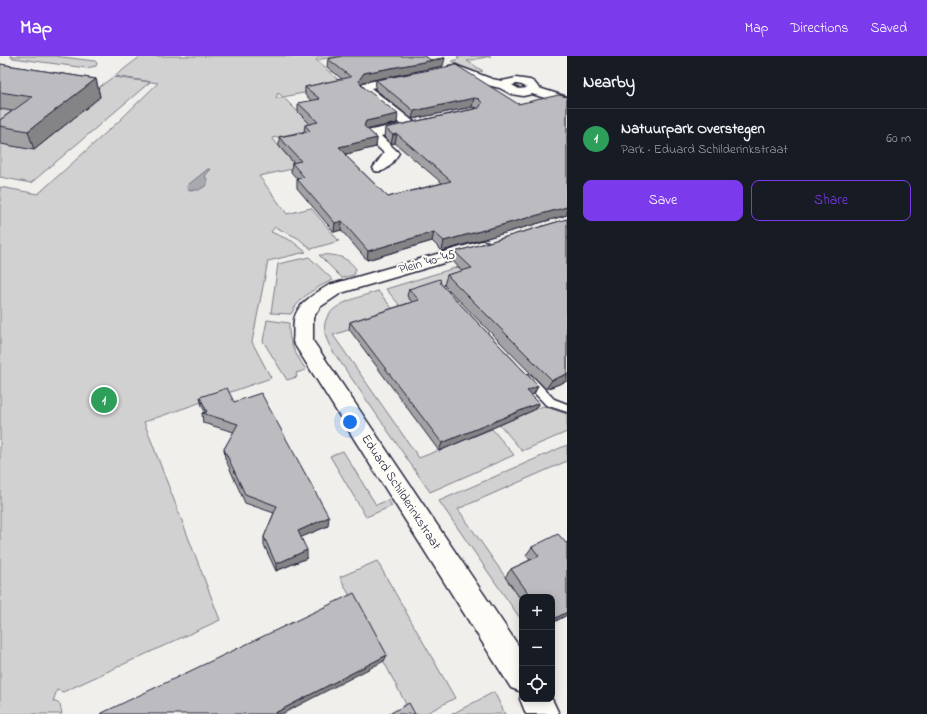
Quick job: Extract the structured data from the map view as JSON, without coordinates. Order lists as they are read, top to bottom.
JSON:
{
  "streets": {
    "street": ["Plein '40-'45", "Eduard Schilderinkstraat"]
  },
  "crossings": [
    ["Plein '40-'45", "Eduard Schilderinkstraat"]
  ],
  "page": {
    "header": "Map",
    "nav": ["Map", "Directions", "Saved"],
    "heading": "Nearby",
    "list": [
      {
        "mark": "1",
        "name": "Natuurpark Overstegen",
        "note": "Park · Eduard Schilderinkstraat",
        "value": "60 m"
      }
    ],
    "buttons": ["Save", "Share"],
    "pins": "1",
    "map_buttons": ["+", "−"]
  }
}
